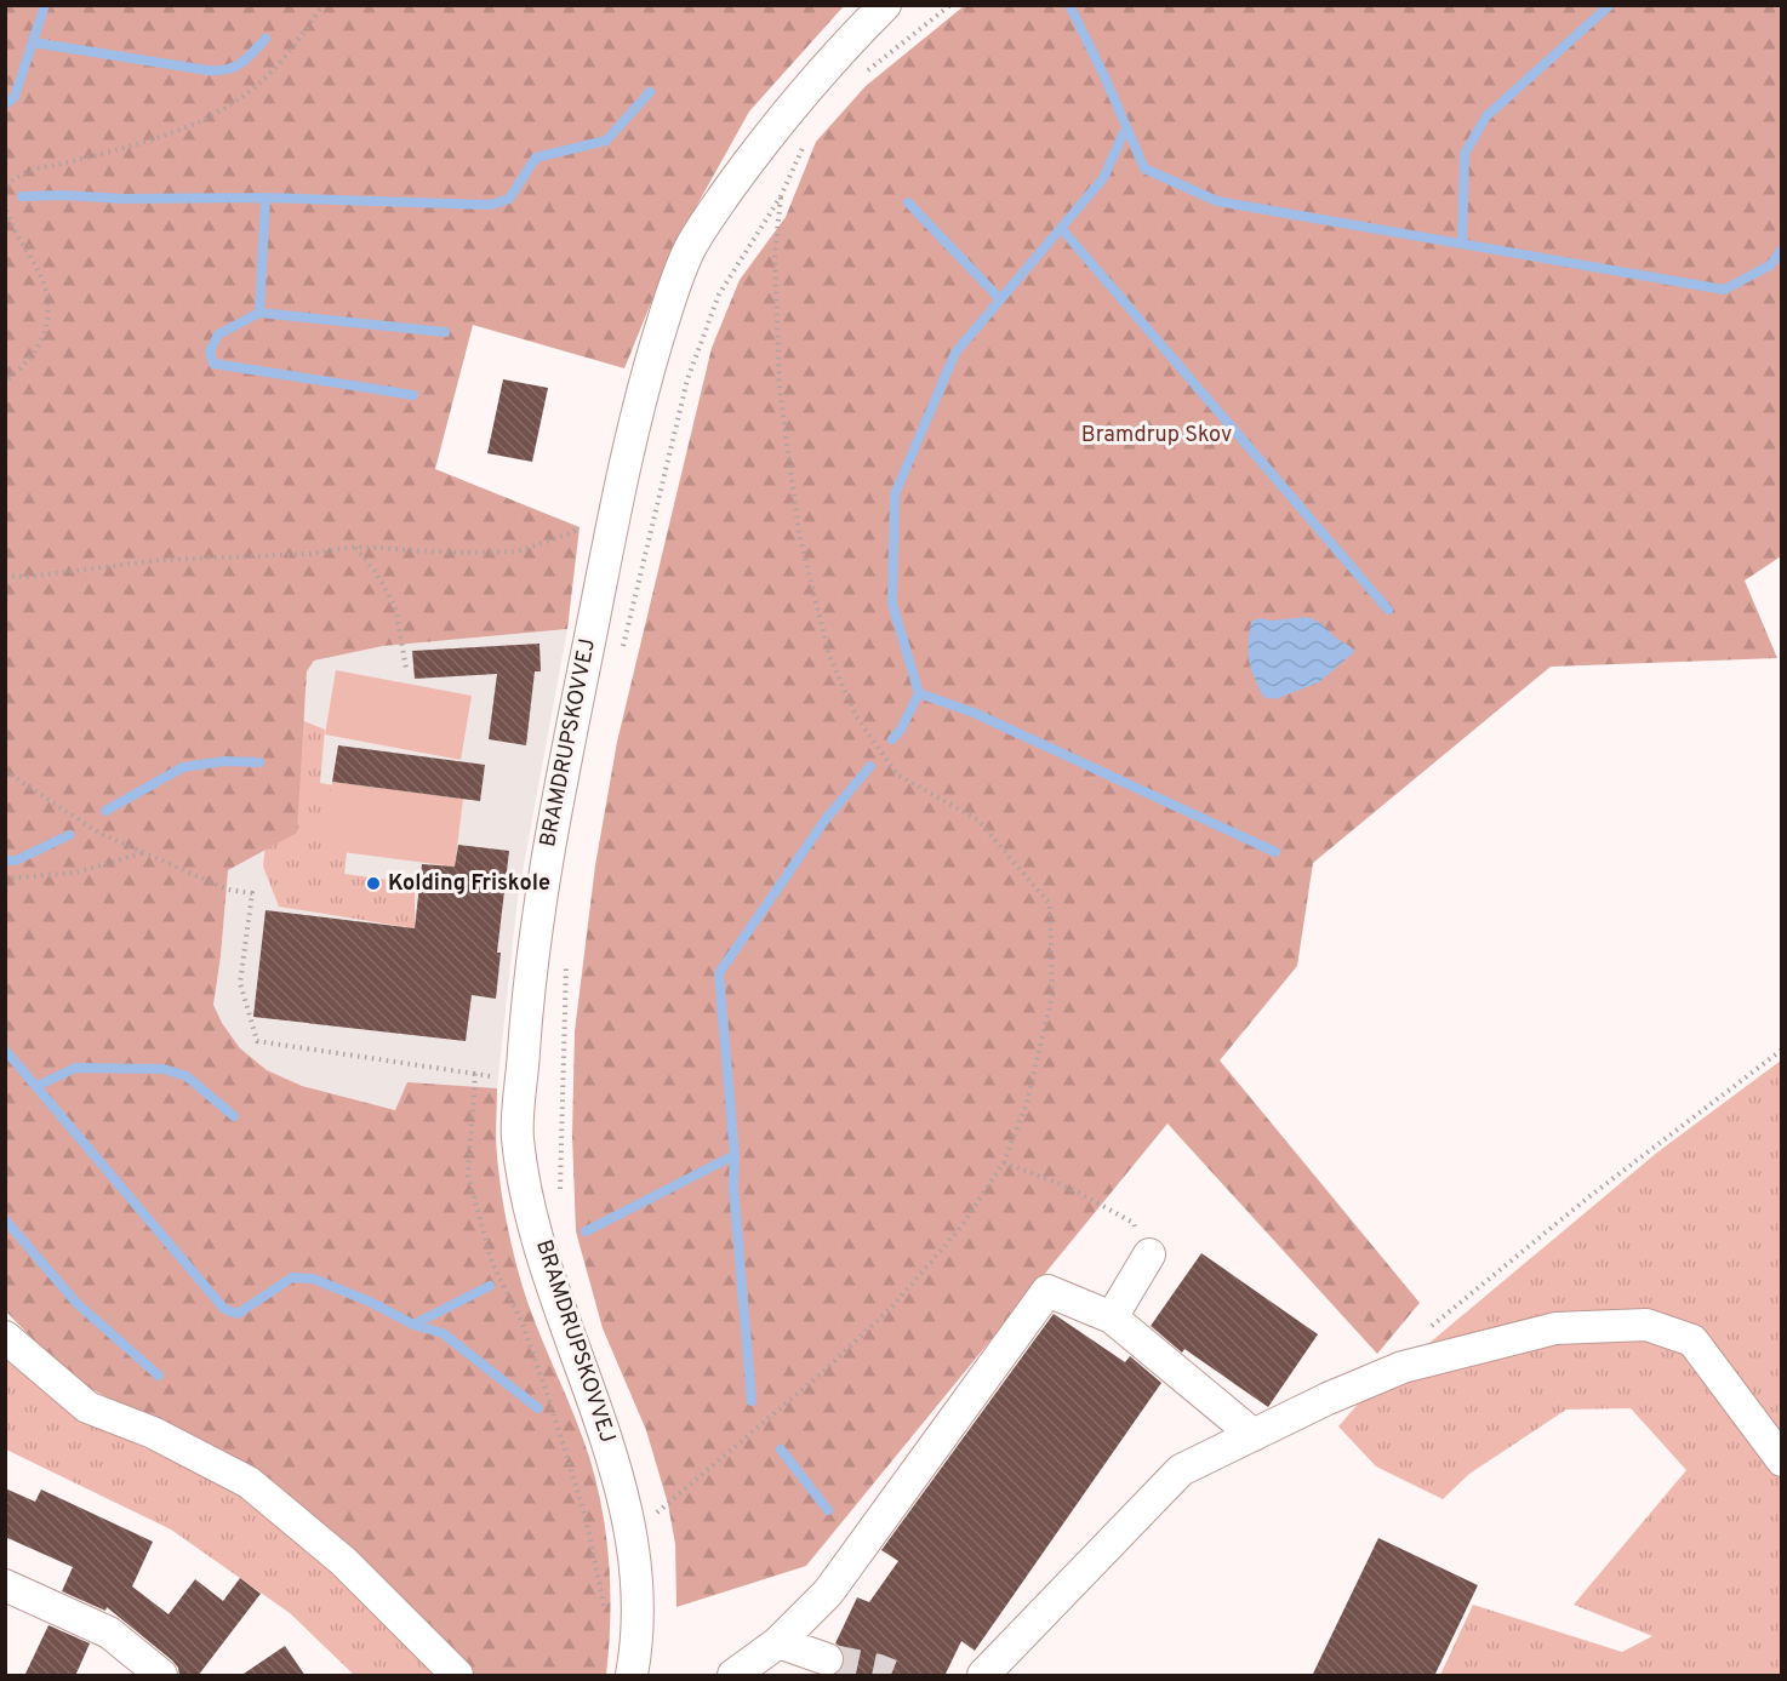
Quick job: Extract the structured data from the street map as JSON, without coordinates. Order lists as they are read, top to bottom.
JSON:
{
  "streets": {
    "street": ["BRAMDRUPSKOVVEJ"]
  },
  "parks": ["Bramdrup Skov"],
  "places": ["Kolding Friskole"]
}
